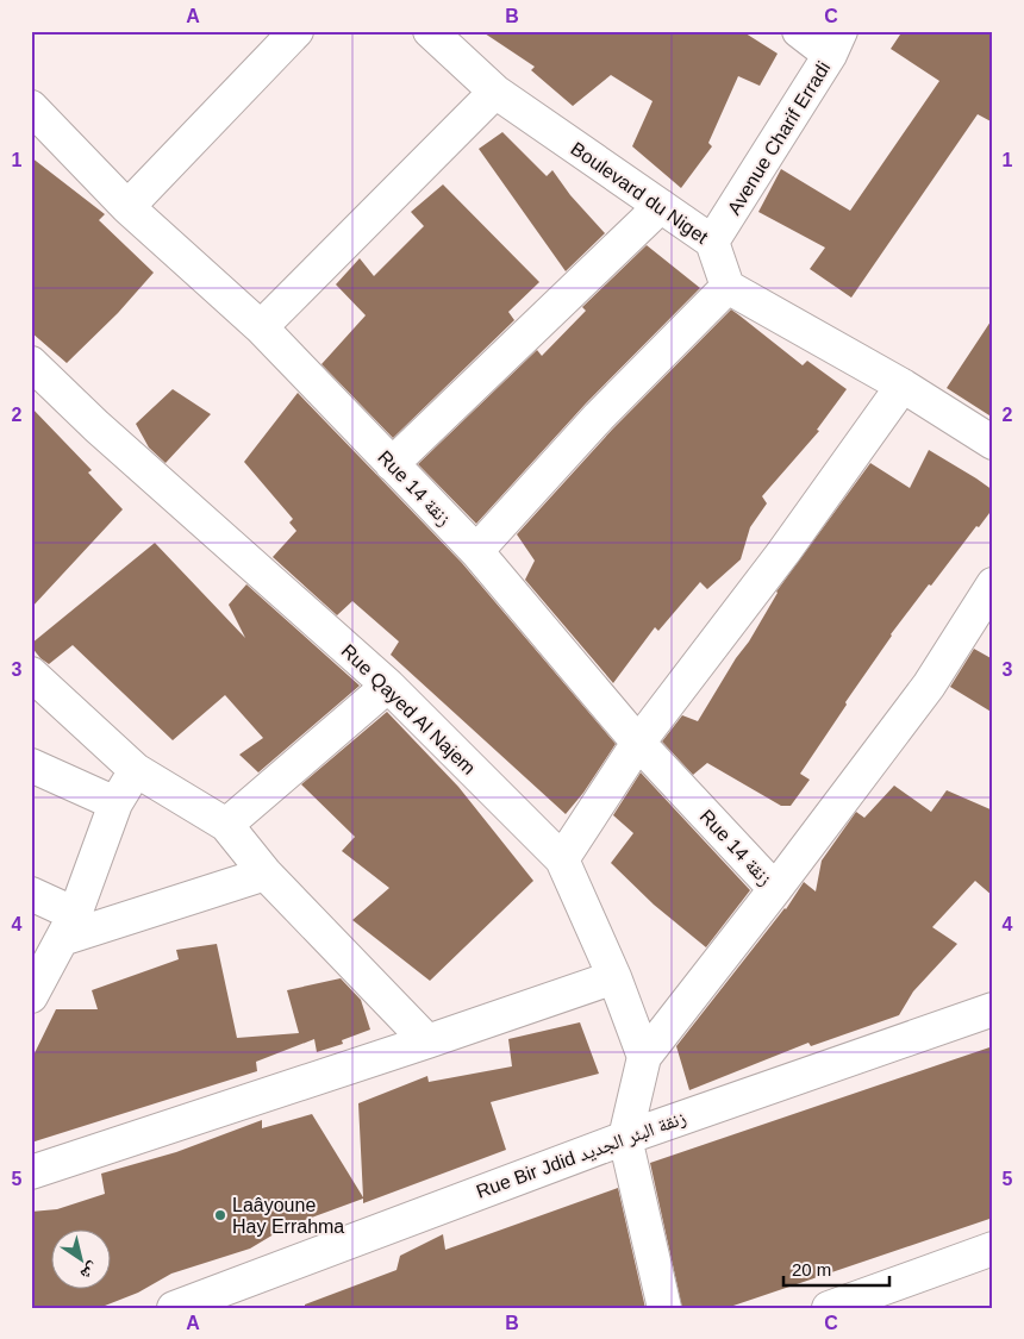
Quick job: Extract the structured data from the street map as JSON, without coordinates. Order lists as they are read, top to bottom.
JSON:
{
  "streets": {
    "street": [
      "Avenue Charif Erradi",
      "Boulevard du Niget",
      "Rue 14 زنقة",
      "Rue Qayed Al Najem",
      "Rue Bir Jdid زنقة البئر الجديد"
    ]
  },
  "crossings": [
    ["Avenue Charif Erradi", "Boulevard du Niget"]
  ],
  "places": ["Laâyoune Hay Errahma"],
  "scale_bar": "20 m",
  "north": "bottom right",
  "grid": {
    "columns": ["A", "B", "C"],
    "rows": [
      "1",
      "2",
      "3",
      "4",
      "5"
    ]
  }
}
